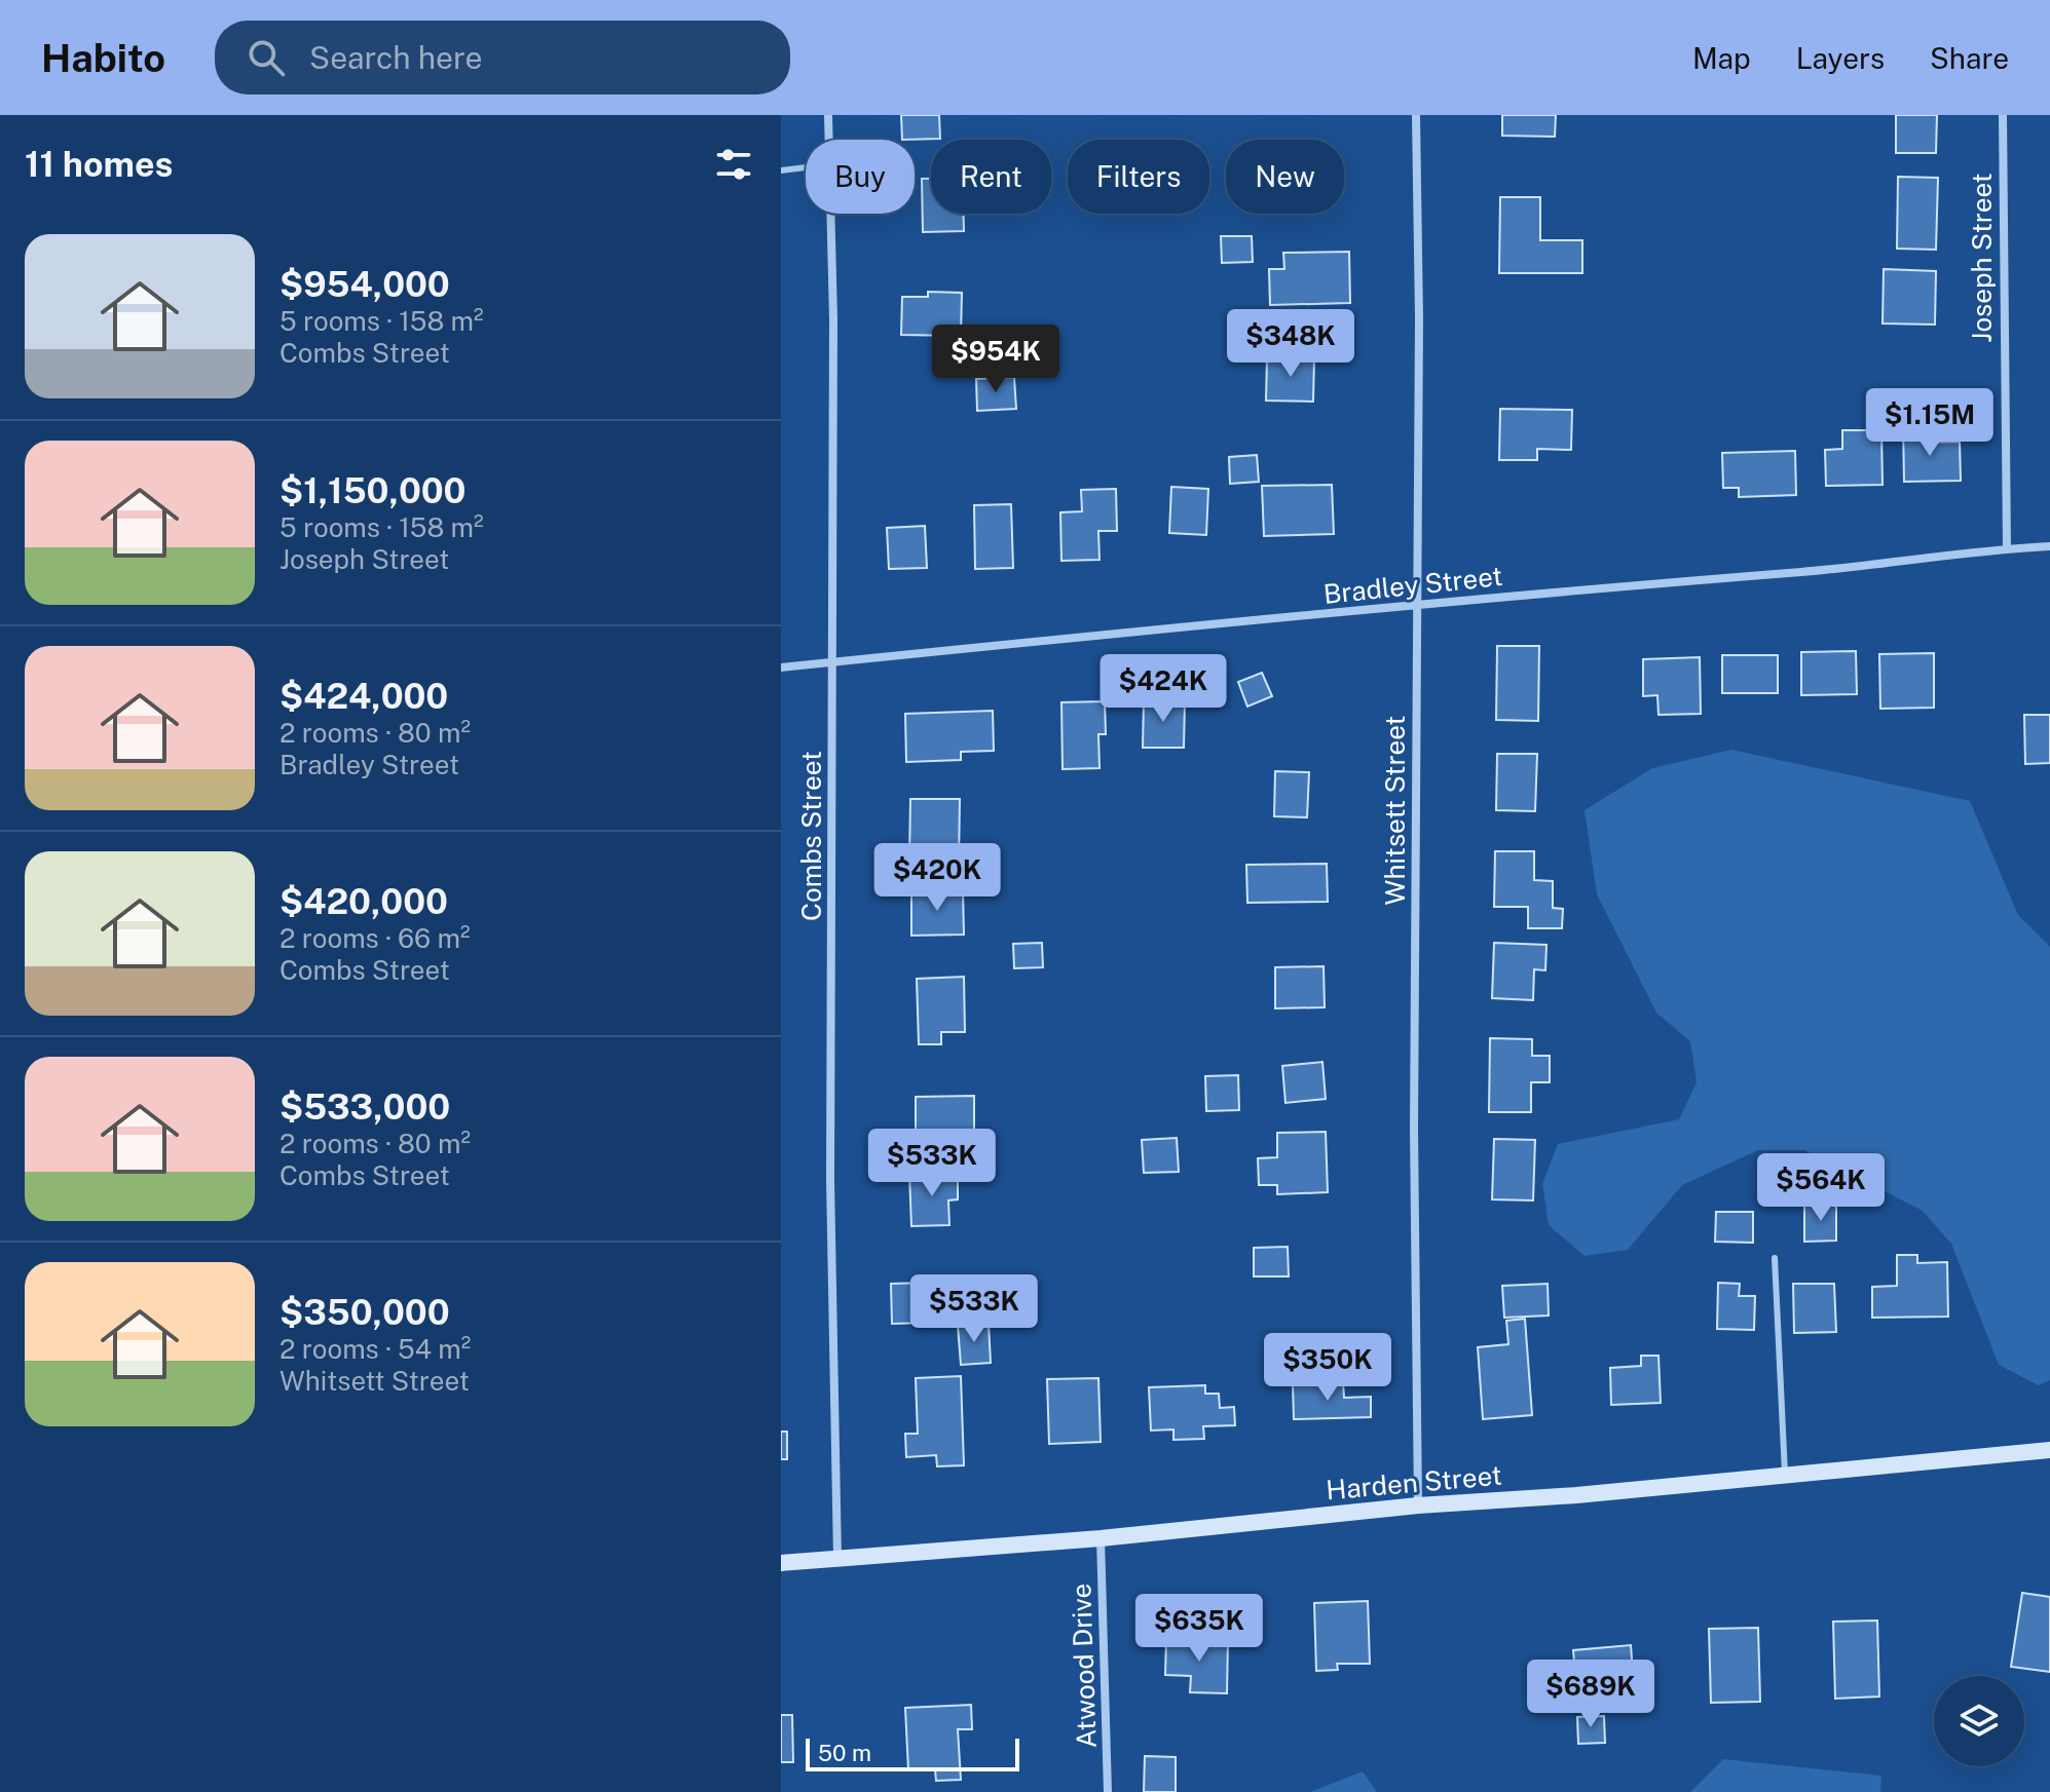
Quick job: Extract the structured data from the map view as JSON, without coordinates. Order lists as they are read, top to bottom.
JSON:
{
  "streets": {
    "main road": ["Harden Street"],
    "street": [
      "Joseph Street",
      "Bradley Street",
      "Whitsett Street",
      "Combs Street",
      "Atwood Drive"
    ]
  },
  "crossings": [
    ["Joseph Street", "Bradley Street"],
    ["Bradley Street", "Whitsett Street"],
    ["Bradley Street", "Combs Street"],
    ["Whitsett Street", "Harden Street"],
    ["Combs Street", "Harden Street"],
    ["Harden Street", "Atwood Drive"]
  ],
  "scale_bar": "50 m",
  "page": {
    "header": "Habito",
    "search": "Search here",
    "nav": ["Map", "Layers", "Share"],
    "heading": "11 homes",
    "chip": [
      "Buy",
      "Rent",
      "Filters",
      "New"
    ],
    "list": [
      {
        "name": "$954,000",
        "note": "5 rooms · 158 m² · Combs Street"
      },
      {
        "name": "$1,150,000",
        "note": "5 rooms · 158 m² · Joseph Street"
      },
      {
        "name": "$424,000",
        "note": "2 rooms · 80 m² · Bradley Street"
      },
      {
        "name": "$420,000",
        "note": "2 rooms · 66 m² · Combs Street"
      },
      {
        "name": "$533,000",
        "note": "2 rooms · 80 m² · Combs Street"
      },
      {
        "name": "$350,000",
        "note": "2 rooms · 54 m² · Whitsett Street"
      }
    ],
    "price": [
      "$348K",
      "$954K",
      "$1.15M",
      "$424K",
      "$420K",
      "$533K",
      "$564K",
      "$533K",
      "$350K",
      "$635K",
      "$689K"
    ],
    "scale": "50 m"
  }
}
